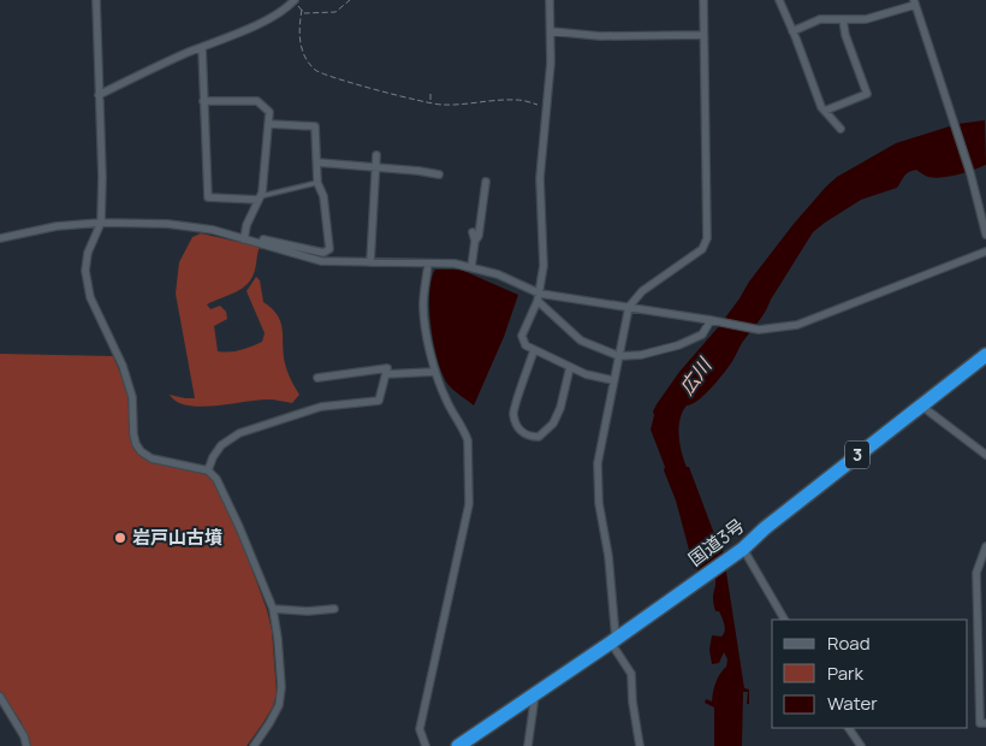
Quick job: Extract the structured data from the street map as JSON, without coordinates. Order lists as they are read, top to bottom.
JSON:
{
  "streets": {
    "highway": ["3", "国道3号"]
  },
  "water": ["広川"],
  "places": ["岩戸山古墳"],
  "legend": ["Road", "Park", "Water"]
}
